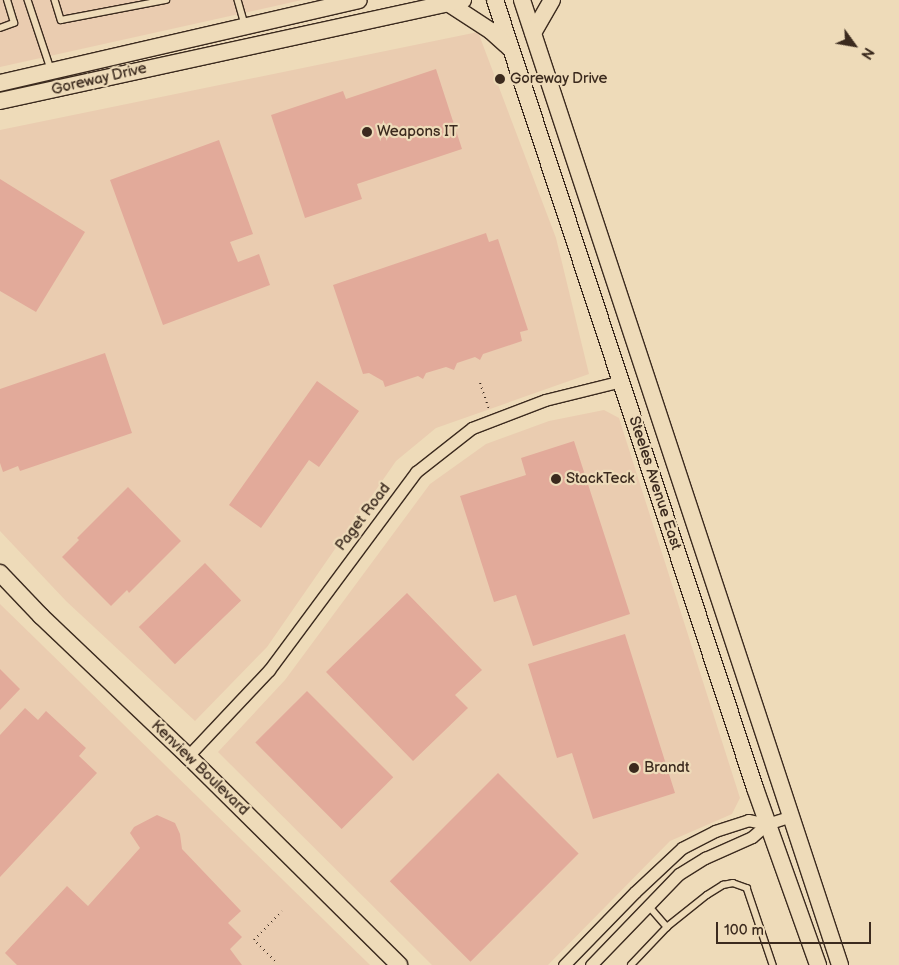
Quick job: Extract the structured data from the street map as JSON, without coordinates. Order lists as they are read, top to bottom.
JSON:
{
  "streets": {
    "main road": ["Goreway Drive", "Steeles Avenue East", "Kenview Boulevard"],
    "street": ["Paget Road"]
  },
  "crossings": [
    ["Steeles Avenue East", "Paget Road"],
    ["Paget Road", "Kenview Boulevard"]
  ],
  "places": [
    "Goreway Drive",
    "Weapons IT",
    "StackTeck",
    "Brandt"
  ],
  "scale_bar": "100 m",
  "north": "bottom right"
}
